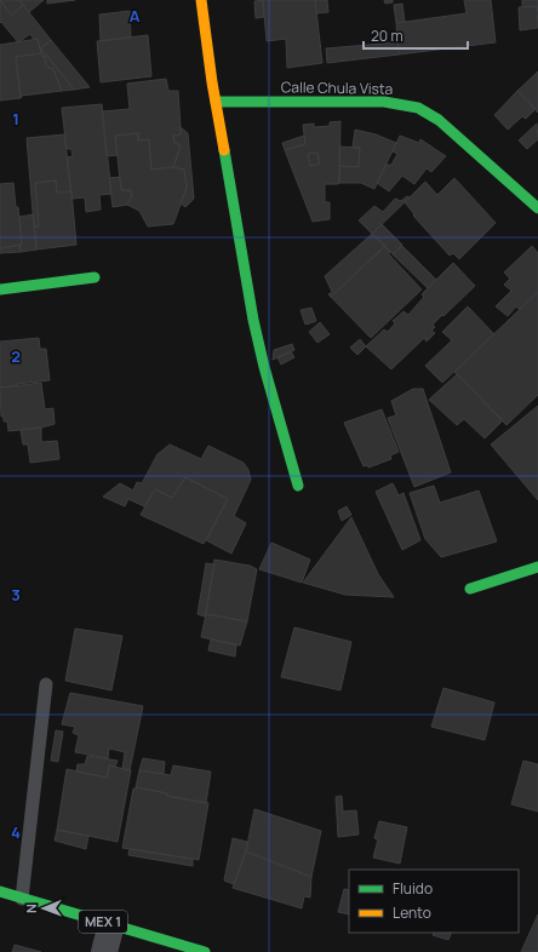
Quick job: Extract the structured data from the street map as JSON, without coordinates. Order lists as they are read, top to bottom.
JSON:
{
  "streets": {
    "street": ["Calle Chula Vista", "MEX 1"]
  },
  "legend": ["Fluido", "Lento"],
  "scale_bar": "20 m",
  "north": "left",
  "grid": {
    "columns": ["A"],
    "rows": [
      "1",
      "2",
      "3",
      "4"
    ]
  }
}
